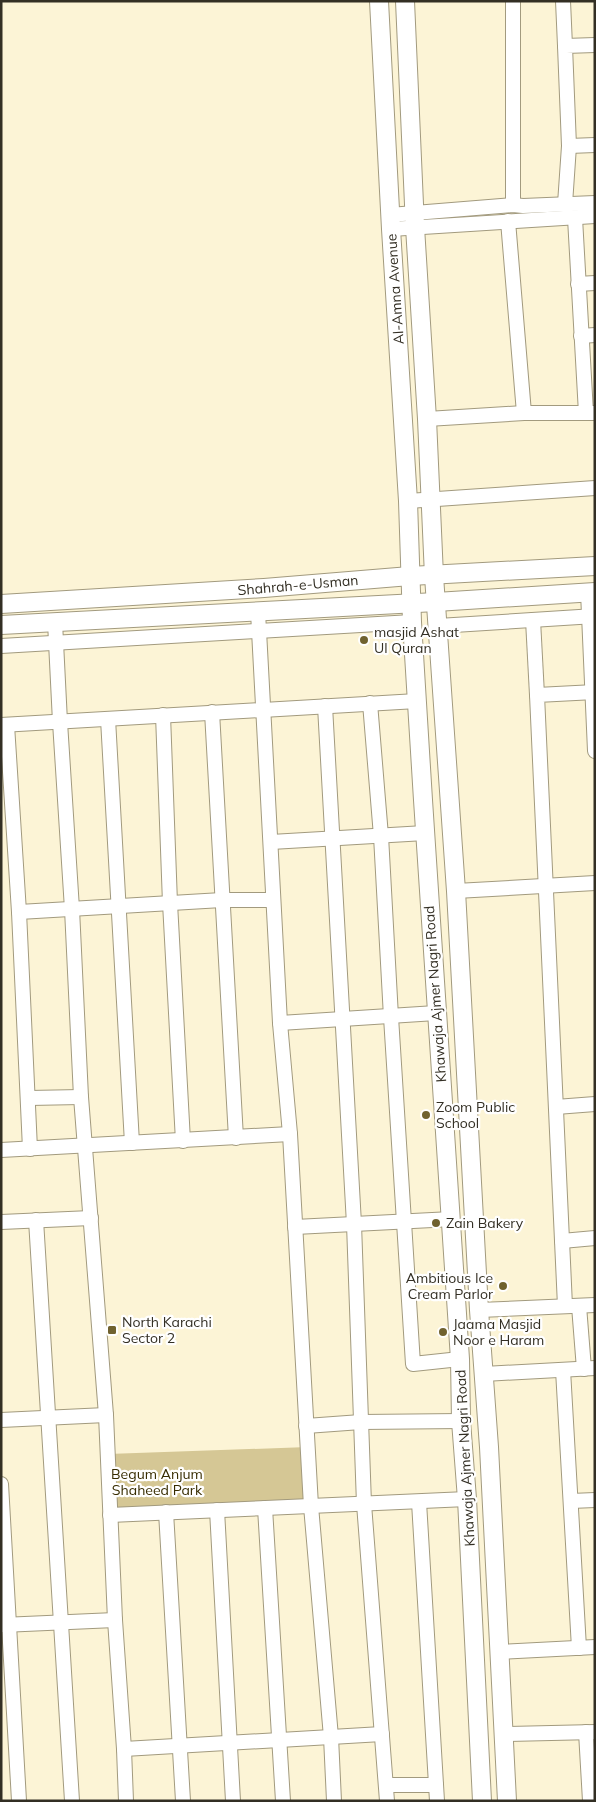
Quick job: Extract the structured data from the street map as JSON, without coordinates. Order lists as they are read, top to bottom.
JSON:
{
  "streets": {
    "main road": ["Al-Amna Avenue", "Shahrah-e-Usman", "Khawaja Ajmer Nagri Road"]
  },
  "crossings": [
    ["Al-Amna Avenue", "Shahrah-e-Usman"],
    ["Al-Amna Avenue", "Khawaja Ajmer Nagri Road"],
    ["Shahrah-e-Usman", "Khawaja Ajmer Nagri Road"]
  ],
  "parks": ["Begum Anjum Shaheed Park"],
  "places": {
    "other": [
      "masjid Ashat Ul Quran",
      "Zoom Public School",
      "Zain Bakery",
      "Ambitious Ice Cream Parlor",
      "Jaama Masjid Noor e Haram"
    ],
    "transit": ["North Karachi Sector 2"]
  }
}
